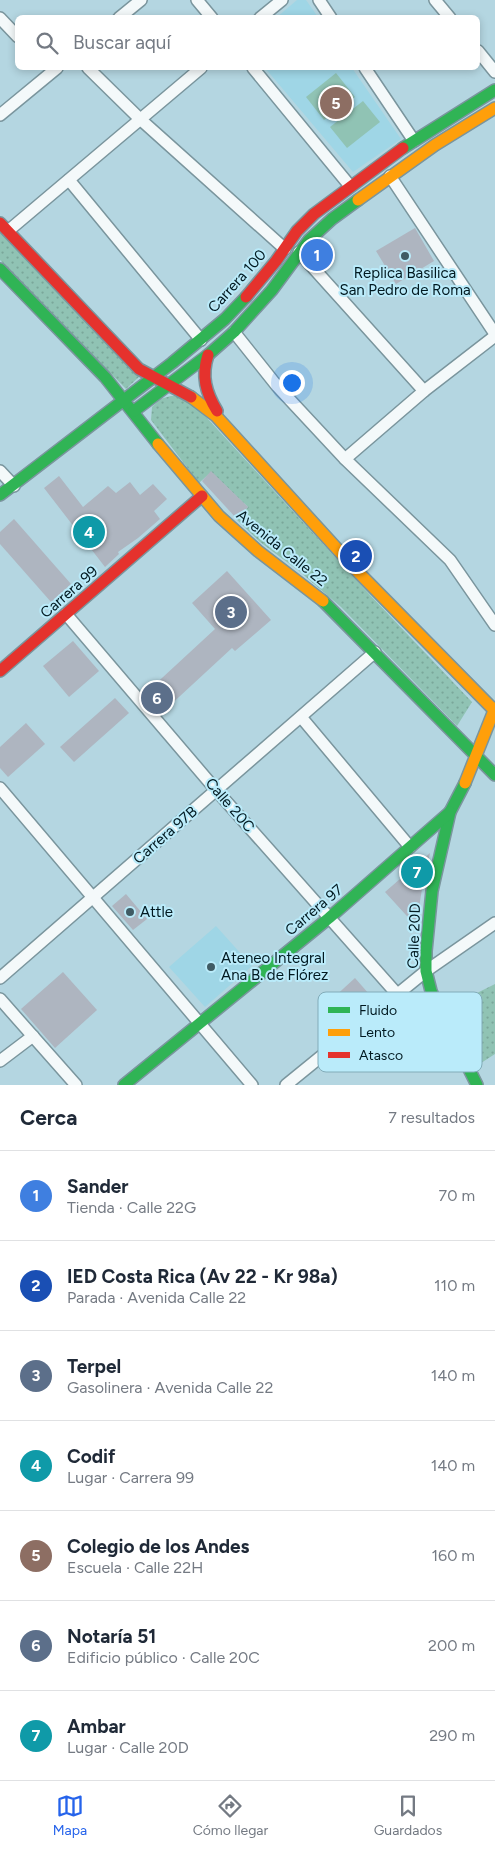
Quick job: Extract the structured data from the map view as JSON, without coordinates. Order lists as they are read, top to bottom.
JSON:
{
  "streets": {
    "main road": [
      "Carrera 100",
      "Avenida Calle 22",
      "Carrera 99",
      "Carrera 97",
      "Calle 20D"
    ],
    "street": ["Calle 20C", "Carrera 97B"]
  },
  "crossings": [
    ["Carrera 100", "Avenida Calle 22"],
    ["Avenida Calle 22", "Carrera 99"],
    ["Avenida Calle 22", "Carrera 97B"],
    ["Avenida Calle 22", "Calle 20D"],
    ["Carrera 99", "Calle 20C"],
    ["Calle 20C", "Carrera 97B"],
    ["Calle 20C", "Carrera 97"],
    ["Carrera 97", "Calle 20D"]
  ],
  "places": ["Replica Basilica San Pedro de Roma", "Attle", "Ateneo Integral Ana B. de Flórez"],
  "legend": ["Fluido", "Lento", "Atasco"],
  "page": {
    "search": "Buscar aquí",
    "pins": [
      "5",
      "1",
      "4",
      "2",
      "3",
      "6",
      "7"
    ],
    "heading": ["Cerca", "7 resultados"],
    "list": [
      {
        "mark": "1",
        "name": "Sander",
        "note": "Tienda · Calle 22G",
        "value": "70 m"
      },
      {
        "mark": "2",
        "name": "IED Costa Rica (Av 22 - Kr 98a)",
        "note": "Parada · Avenida Calle 22",
        "value": "110 m"
      },
      {
        "mark": "3",
        "name": "Terpel",
        "note": "Gasolinera · Avenida Calle 22",
        "value": "140 m"
      },
      {
        "mark": "4",
        "name": "Codif",
        "note": "Lugar · Carrera 99",
        "value": "140 m"
      },
      {
        "mark": "5",
        "name": "Colegio de los Andes",
        "note": "Escuela · Calle 22H",
        "value": "160 m"
      },
      {
        "mark": "6",
        "name": "Notaría 51",
        "note": "Edificio público · Calle 20C",
        "value": "200 m"
      },
      {
        "mark": "7",
        "name": "Ambar",
        "note": "Lugar · Calle 20D",
        "value": "290 m"
      }
    ],
    "nav": ["Mapa", "Cómo llegar", "Guardados"]
  }
}
